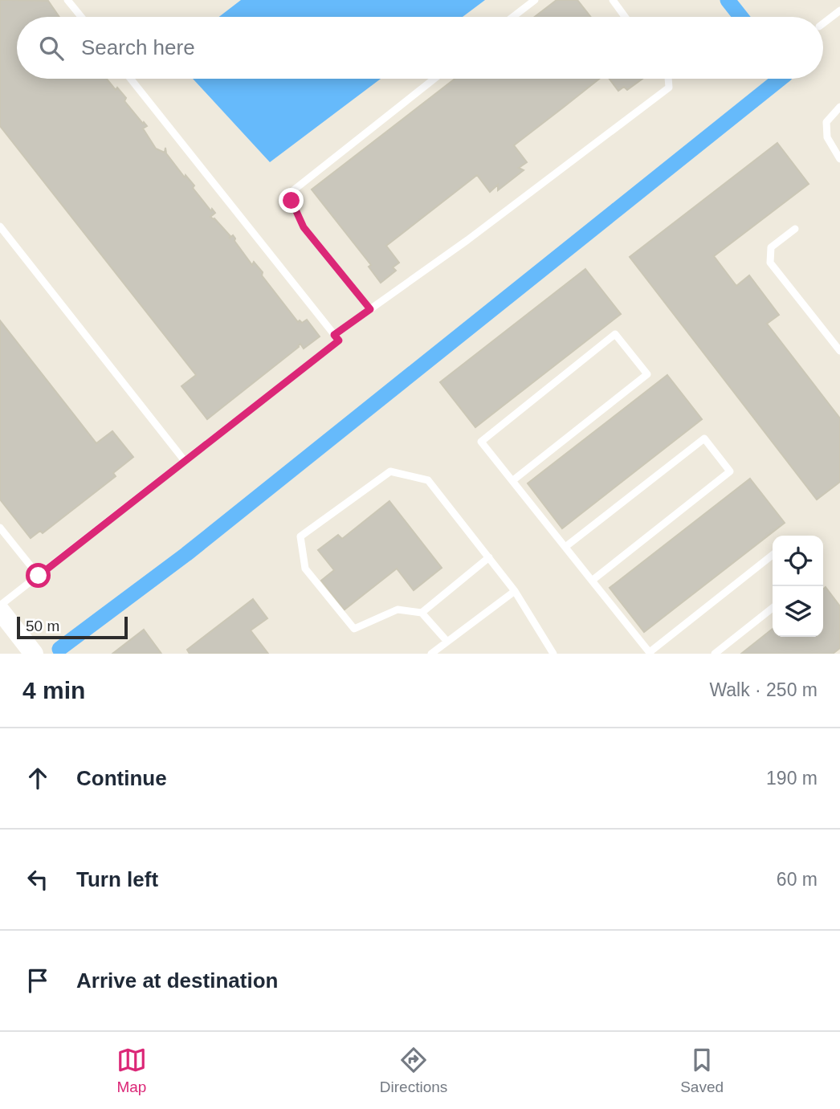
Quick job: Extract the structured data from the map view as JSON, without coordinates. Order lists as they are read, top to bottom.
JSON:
{
  "scale_bar": "50 m",
  "page": {
    "search": "Search here",
    "scale": "50 m",
    "heading": ["4 min", "Walk · 250 m"],
    "list": [
      ["Continue", "190 m"],
      ["Turn left", "60 m"],
      "Arrive at destination"
    ],
    "nav": ["Map", "Directions", "Saved"]
  }
}
